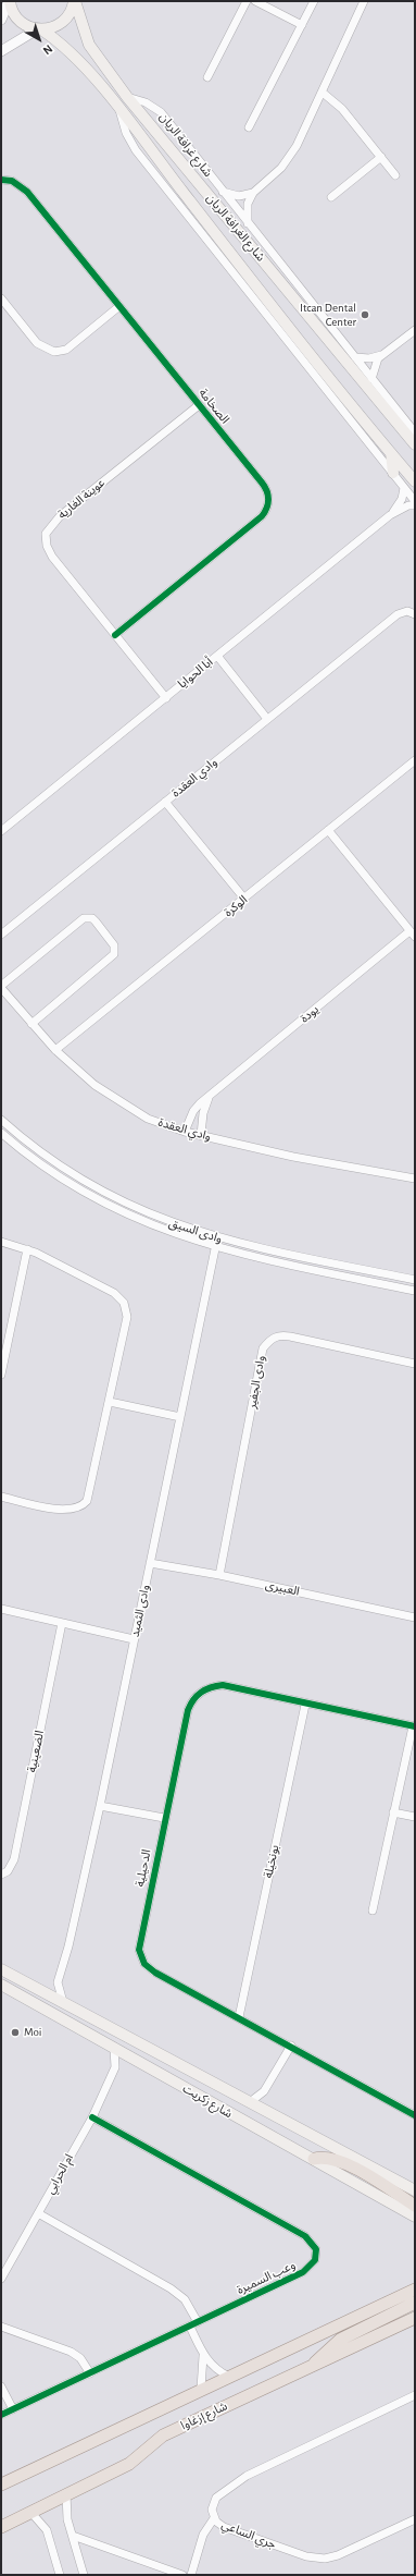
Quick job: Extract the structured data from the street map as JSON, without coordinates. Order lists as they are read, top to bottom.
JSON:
{
  "streets": {
    "main road": ["شارع الغرافة الريان", "شارع زكريت", "شارع إزغاوا"],
    "street": [
      "شارع غرافة الريان",
      "الصخامة",
      "عوينة الغارية",
      "أبا الحوايا",
      "وادي العقدة",
      "الوكرة",
      "يودة",
      "وادى السيق",
      "وادى الجفير",
      "العبيرى",
      "وادى الثميد",
      "الضعينية",
      "بونخيلة",
      "الدحيلية",
      "ام الحرابي",
      "وعب السميرة",
      "جري الساعي"
    ]
  },
  "crossings": [
    ["شارع غرافة الريان", "شارع الغرافة الريان"],
    ["شارع الغرافة الريان", "أبا الحوايا"],
    ["الصخامة", "عوينة الغارية"],
    ["عوينة الغارية", "أبا الحوايا"],
    ["وادي العقدة", "الوكرة"],
    ["وادي العقدة", "يودة"],
    ["وادى السيق", "وادى الثميد"],
    ["وادى الجفير", "العبيرى"],
    ["العبيرى", "وادى الثميد"],
    ["بونخيلة", "الدحيلية"],
    ["شارع زكريت", "ام الحرابي"],
    ["ام الحرابي", "وعب السميرة"]
  ],
  "places": ["Itcan Dental Center", "Moi"],
  "north": "bottom right"
}
